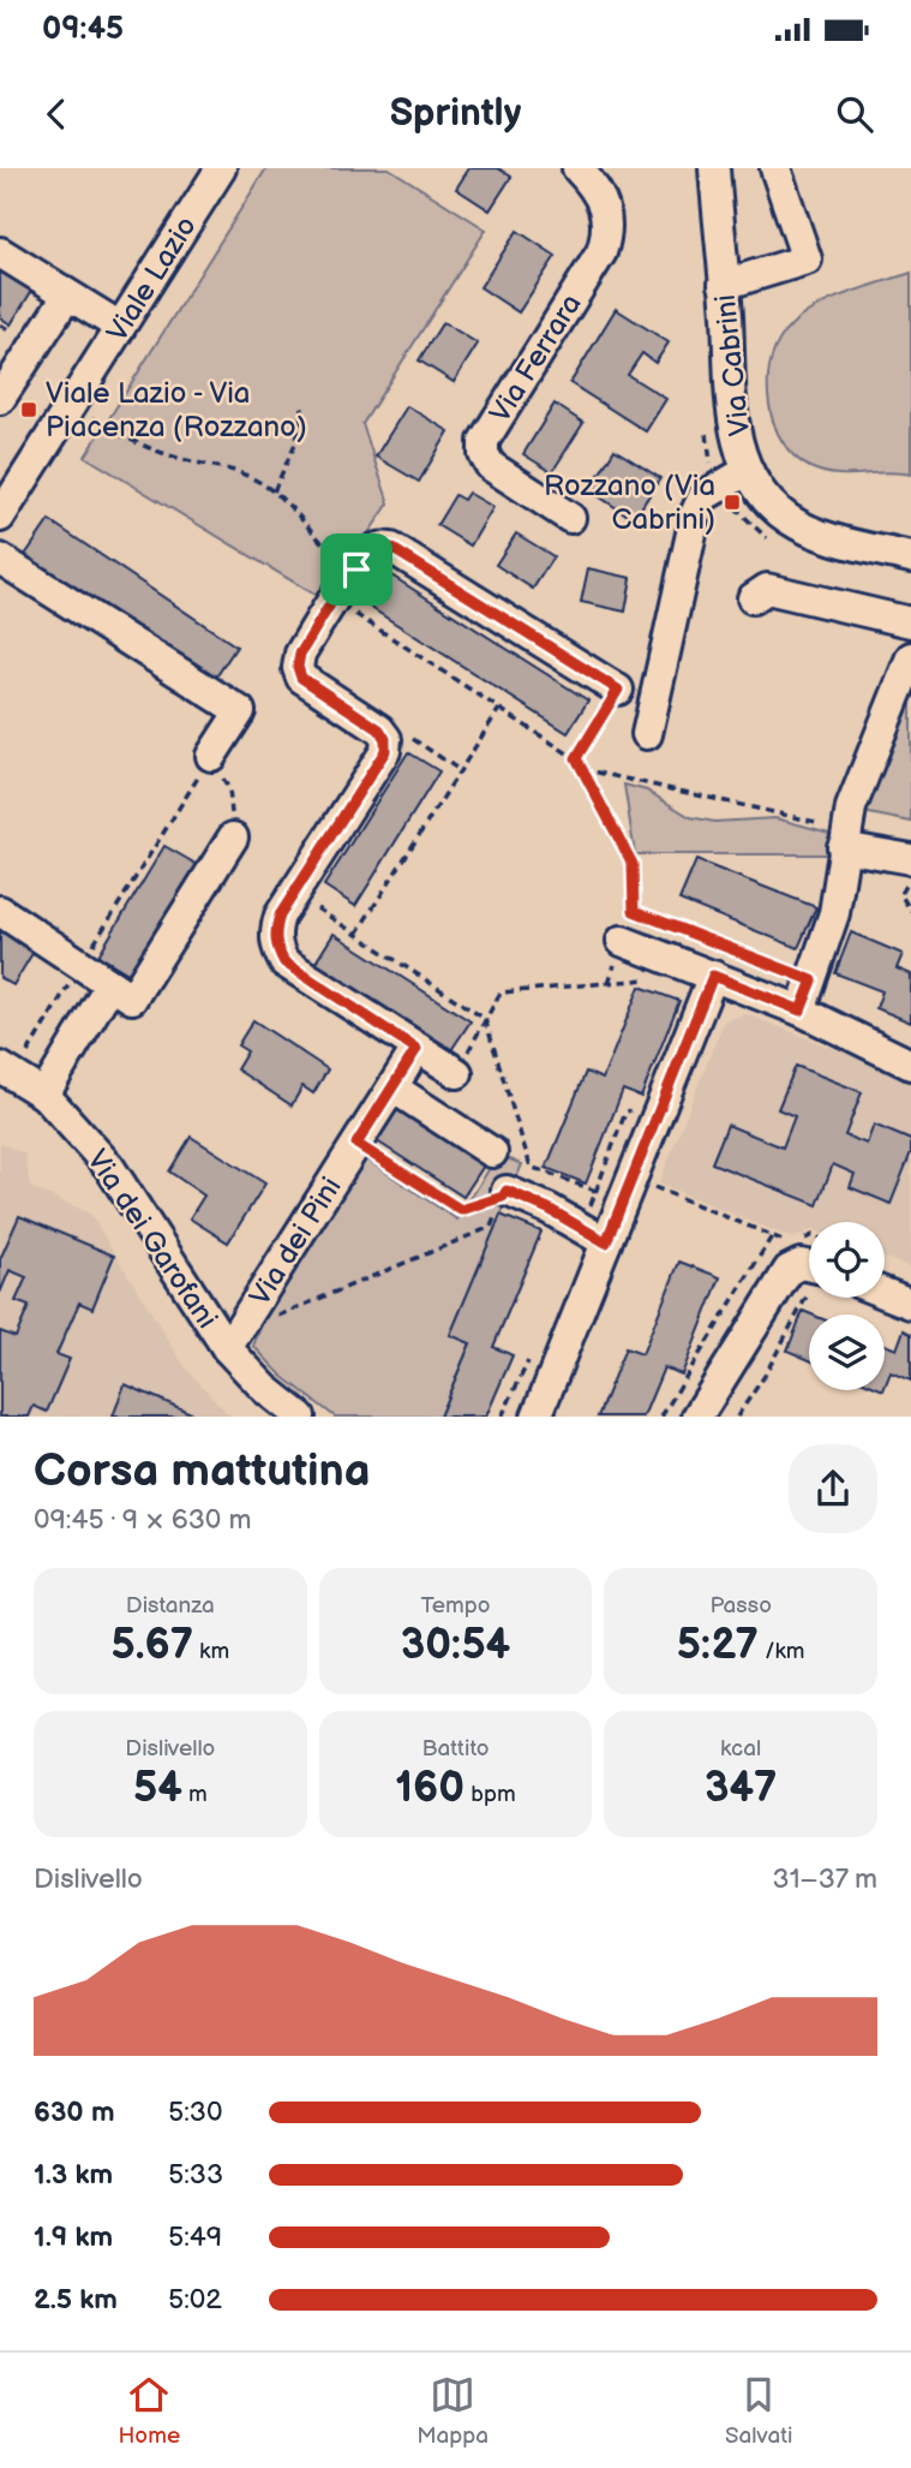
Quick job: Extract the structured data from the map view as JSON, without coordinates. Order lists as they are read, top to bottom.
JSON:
{
  "streets": {
    "street": [
      "Viale Lazio",
      "Via Ferrara",
      "Via Cabrini",
      "Via dei Garofani",
      "Via dei Pini"
    ]
  },
  "crossings": [
    ["Via dei Garofani", "Via dei Pini"]
  ],
  "places": {
    "transit": ["Viale Lazio - Via Piacenza (Rozzano)", "Rozzano (Via Cabrini)"]
  },
  "page": {
    "status": "09:45",
    "header": "Sprintly",
    "heading": ["Corsa mattutina", "09:45 · 9 × 630 m"],
    "stats": [
      ["Distanza", "5.67 km"],
      ["Tempo", "30:54"],
      ["Passo", "5:27 /km"],
      ["Dislivello", "54 m"],
      ["Battito", "160 bpm"],
      ["kcal", "347"]
    ],
    "chart": ["Dislivello", "31–37 m"],
    "list": [
      {
        "name": "630 m",
        "note": "5:30"
      },
      {
        "name": "1.3 km",
        "note": "5:33"
      },
      {
        "name": "1.9 km",
        "note": "5:49"
      },
      {
        "name": "2.5 km",
        "note": "5:02"
      }
    ],
    "tabs": ["Home", "Mappa", "Salvati"]
  }
}
